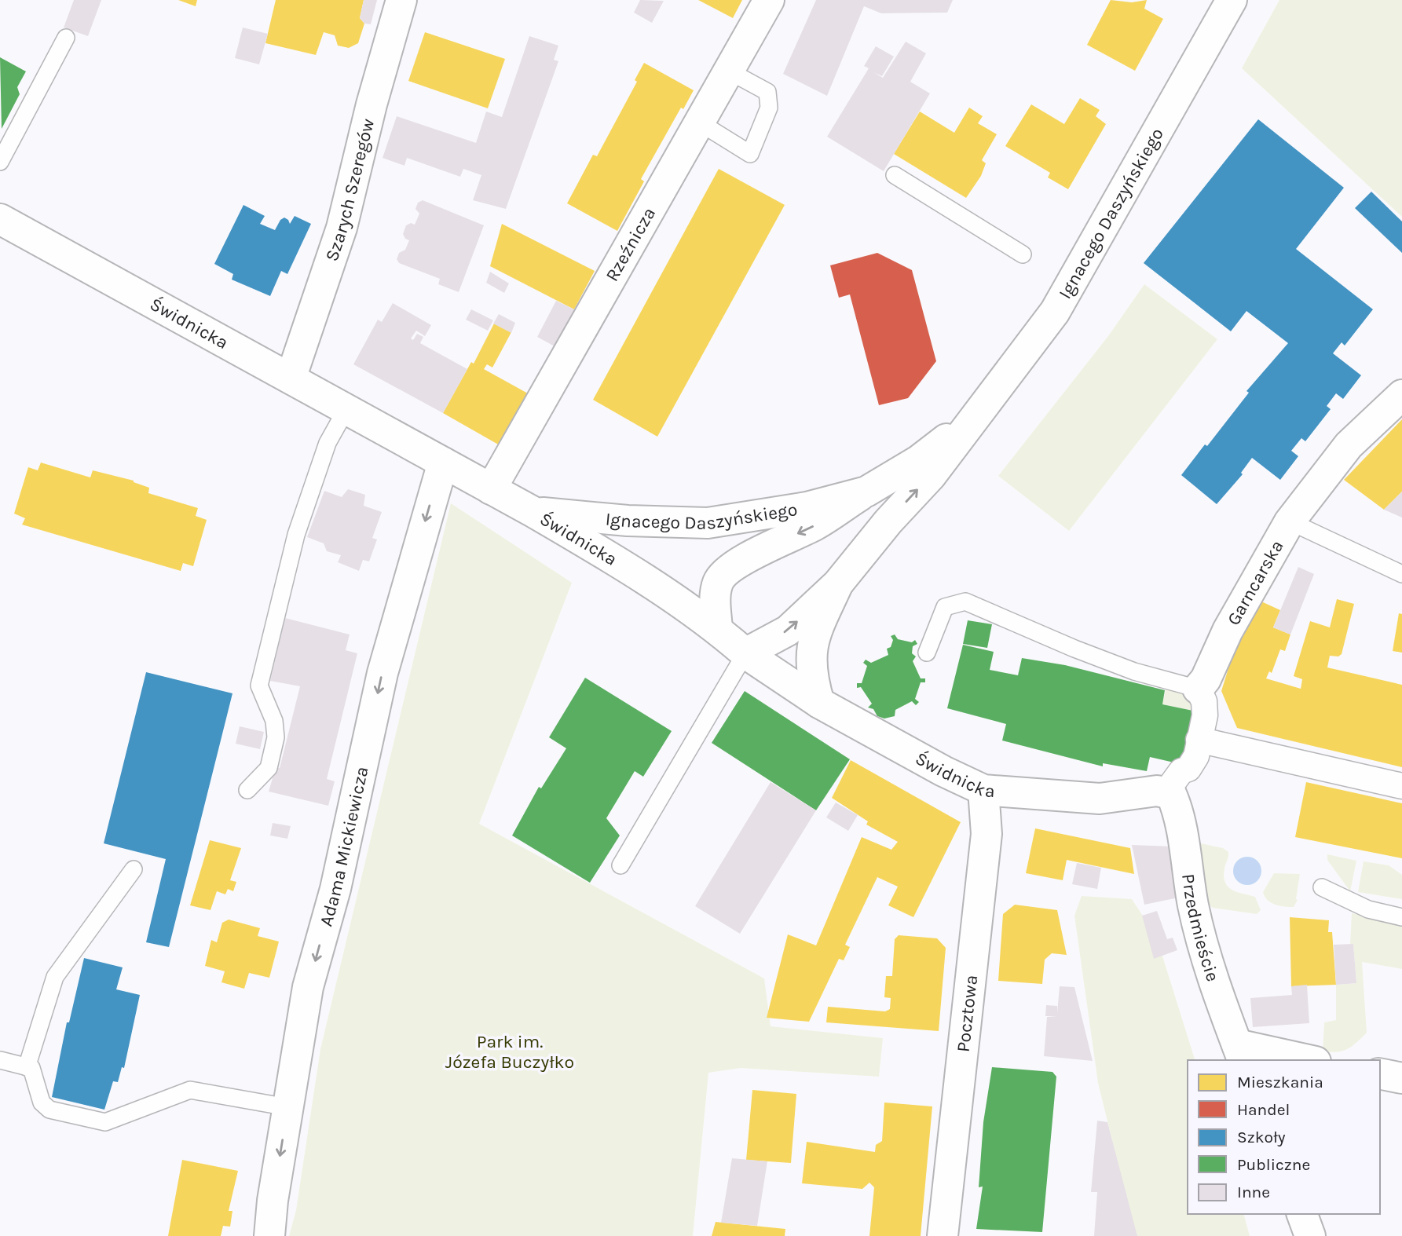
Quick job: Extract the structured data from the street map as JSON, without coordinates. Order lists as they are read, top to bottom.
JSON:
{
  "streets": {
    "street": [
      "Szarych Szeregów",
      "Ignacego Daszyńskiego",
      "Rzeźnicza",
      "Świdnicka",
      "Garncarska",
      "Adama Mickiewicza",
      "Przedmieście",
      "Pocztowa"
    ]
  },
  "crossings": [
    ["Szarych Szeregów", "Świdnicka"],
    ["Ignacego Daszyńskiego", "Świdnicka"],
    ["Rzeźnicza", "Świdnicka"],
    ["Świdnicka", "Adama Mickiewicza"],
    ["Świdnicka", "Przedmieście"],
    ["Świdnicka", "Pocztowa"]
  ],
  "one_way": ["Adama Mickiewicza"],
  "parks": ["Park im. Józefa Buczyłko"],
  "legend": [
    "Mieszkania",
    "Handel",
    "Szkoły",
    "Publiczne",
    "Inne"
  ]
}
